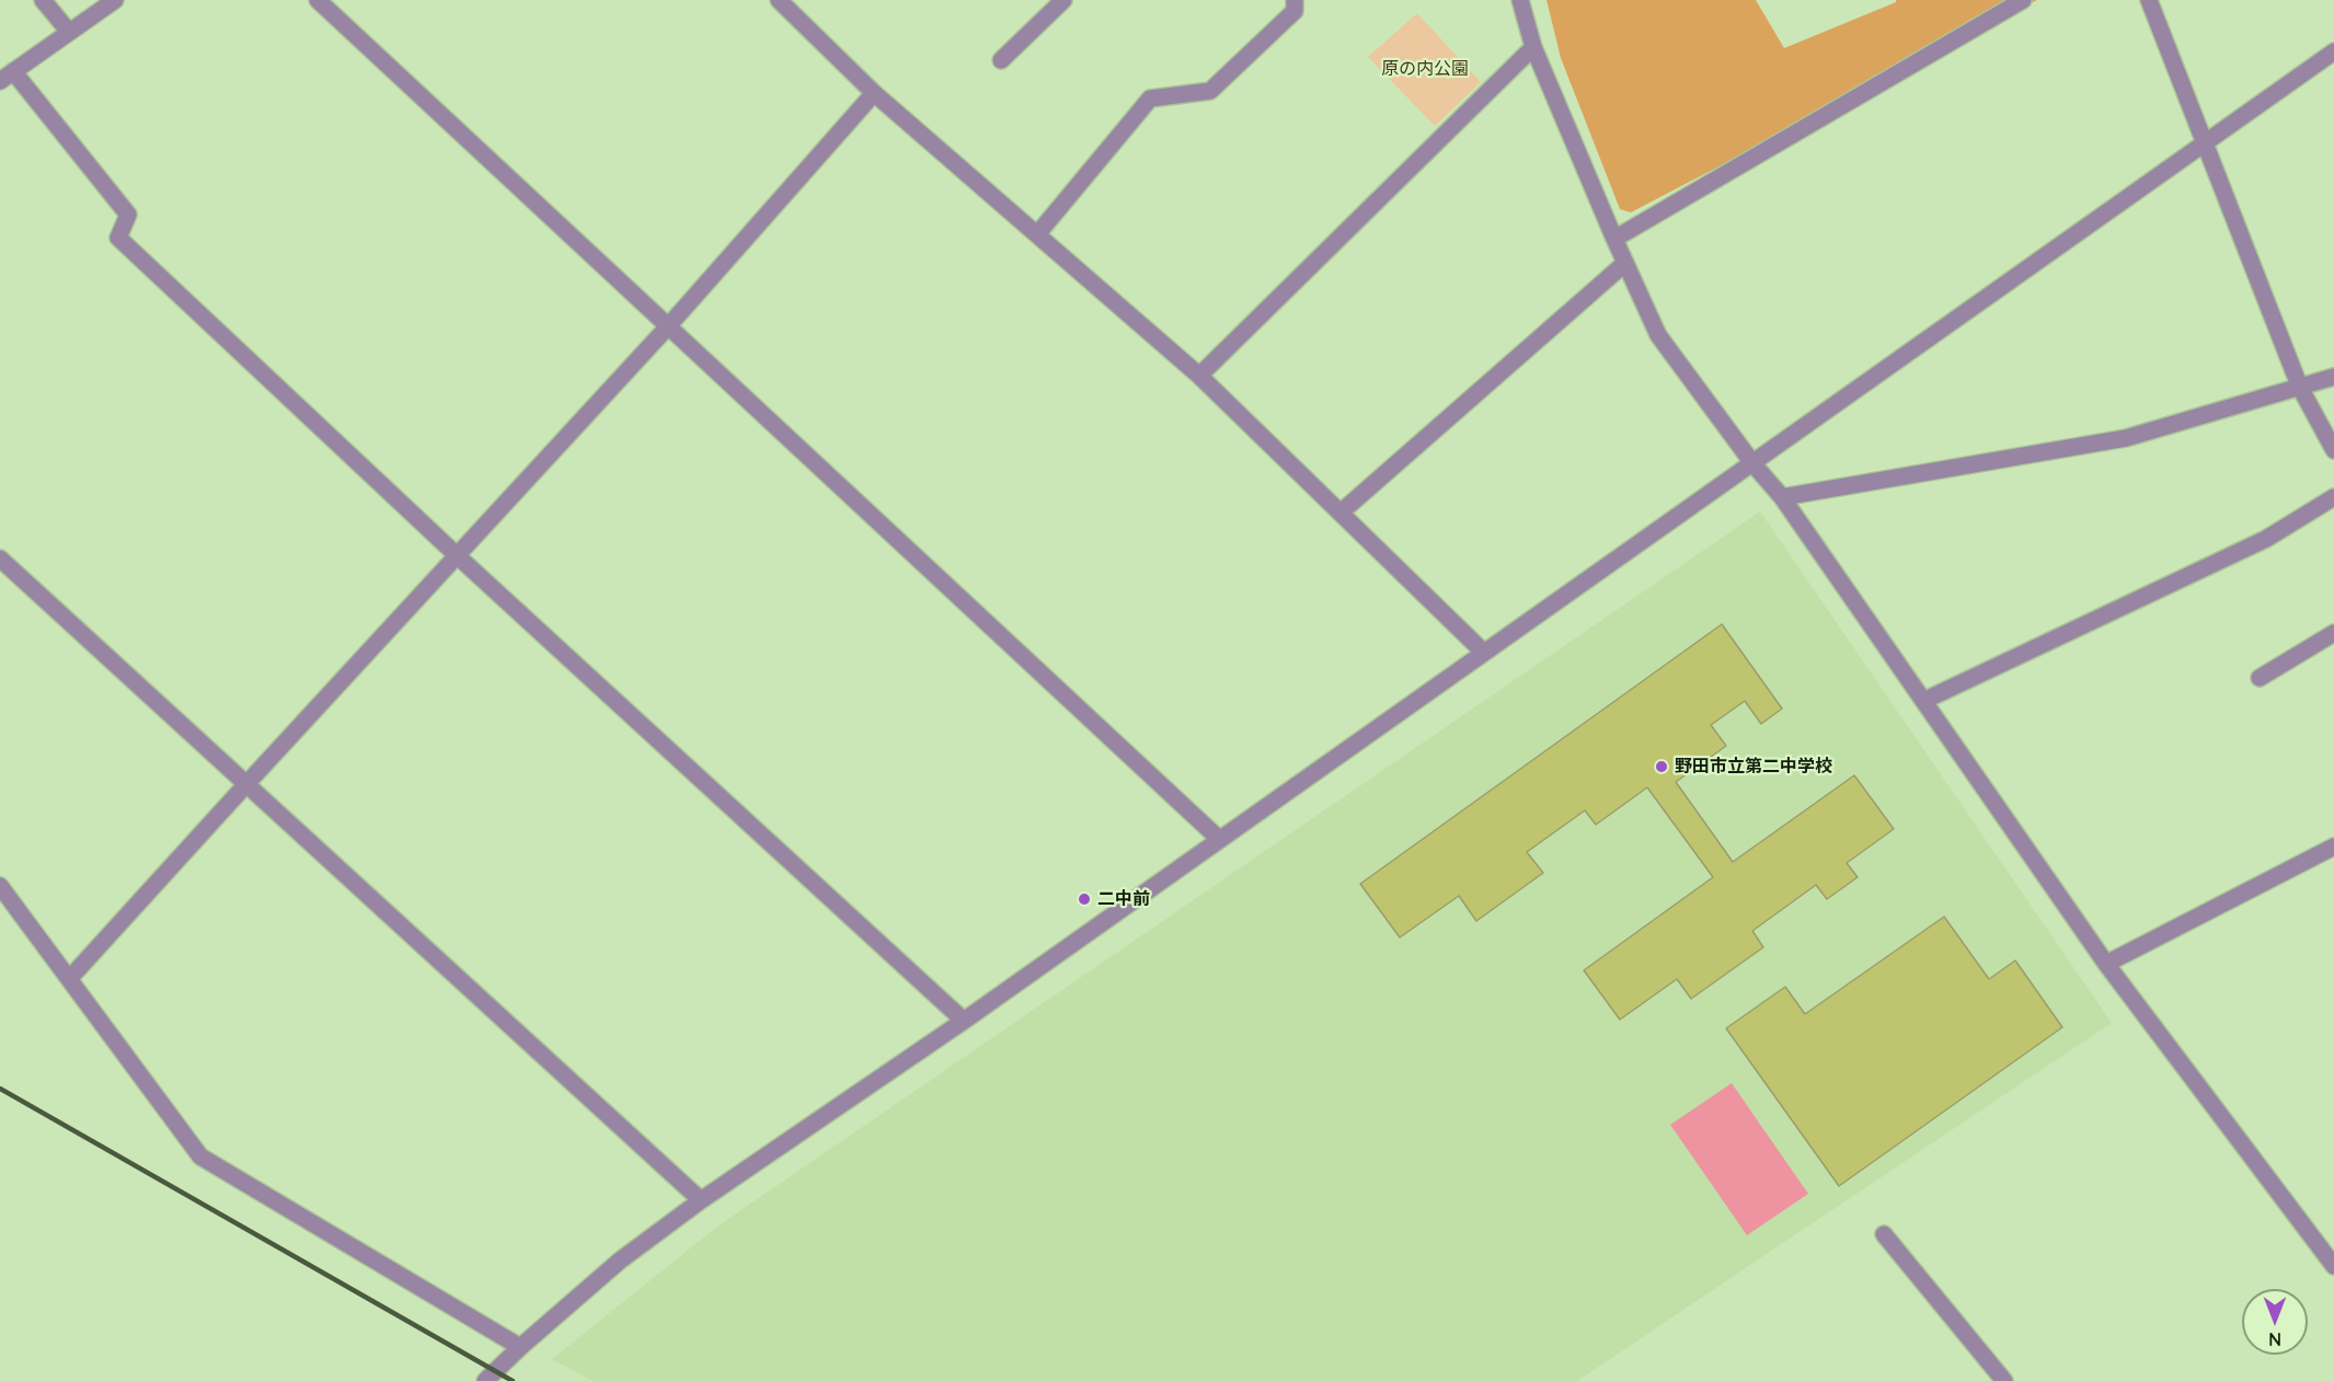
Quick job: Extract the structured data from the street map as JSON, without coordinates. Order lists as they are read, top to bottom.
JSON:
{
  "parks": ["原の内公園"],
  "places": ["野田市立第二中学校", "二中前"],
  "north": "bottom"
}
